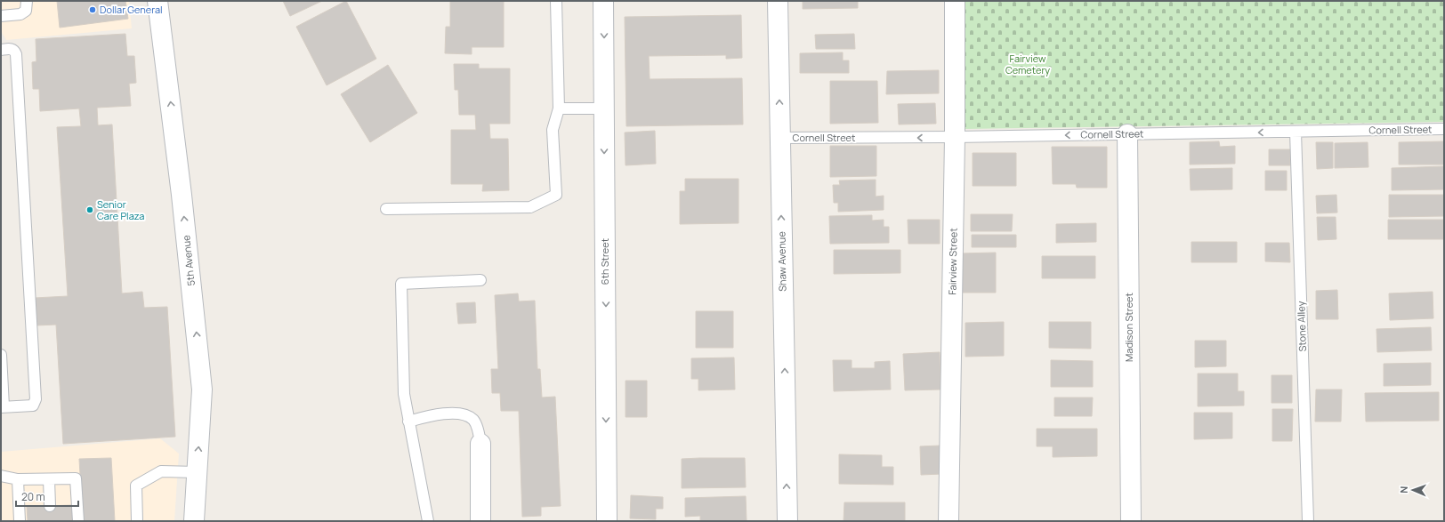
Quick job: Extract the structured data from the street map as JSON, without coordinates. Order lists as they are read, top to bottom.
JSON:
{
  "streets": {
    "street": [
      "5th Avenue",
      "6th Street",
      "Shaw Avenue",
      "Fairview Street",
      "Madison Street"
    ],
    "lane": ["Cornell Street", "Stone Alley"]
  },
  "crossings": [
    ["Cornell Street", "Shaw Avenue"],
    ["Cornell Street", "Fairview Street"],
    ["Cornell Street", "Stone Alley"],
    ["Cornell Street", "Madison Street"]
  ],
  "one_way": [
    "Cornell Street",
    "5th Avenue",
    "6th Street",
    "Shaw Avenue"
  ],
  "parks": ["Fairview Cemetery"],
  "places": ["Dollar General", "Senior Care Plaza"],
  "scale_bar": "20 m",
  "north": "left"
}
